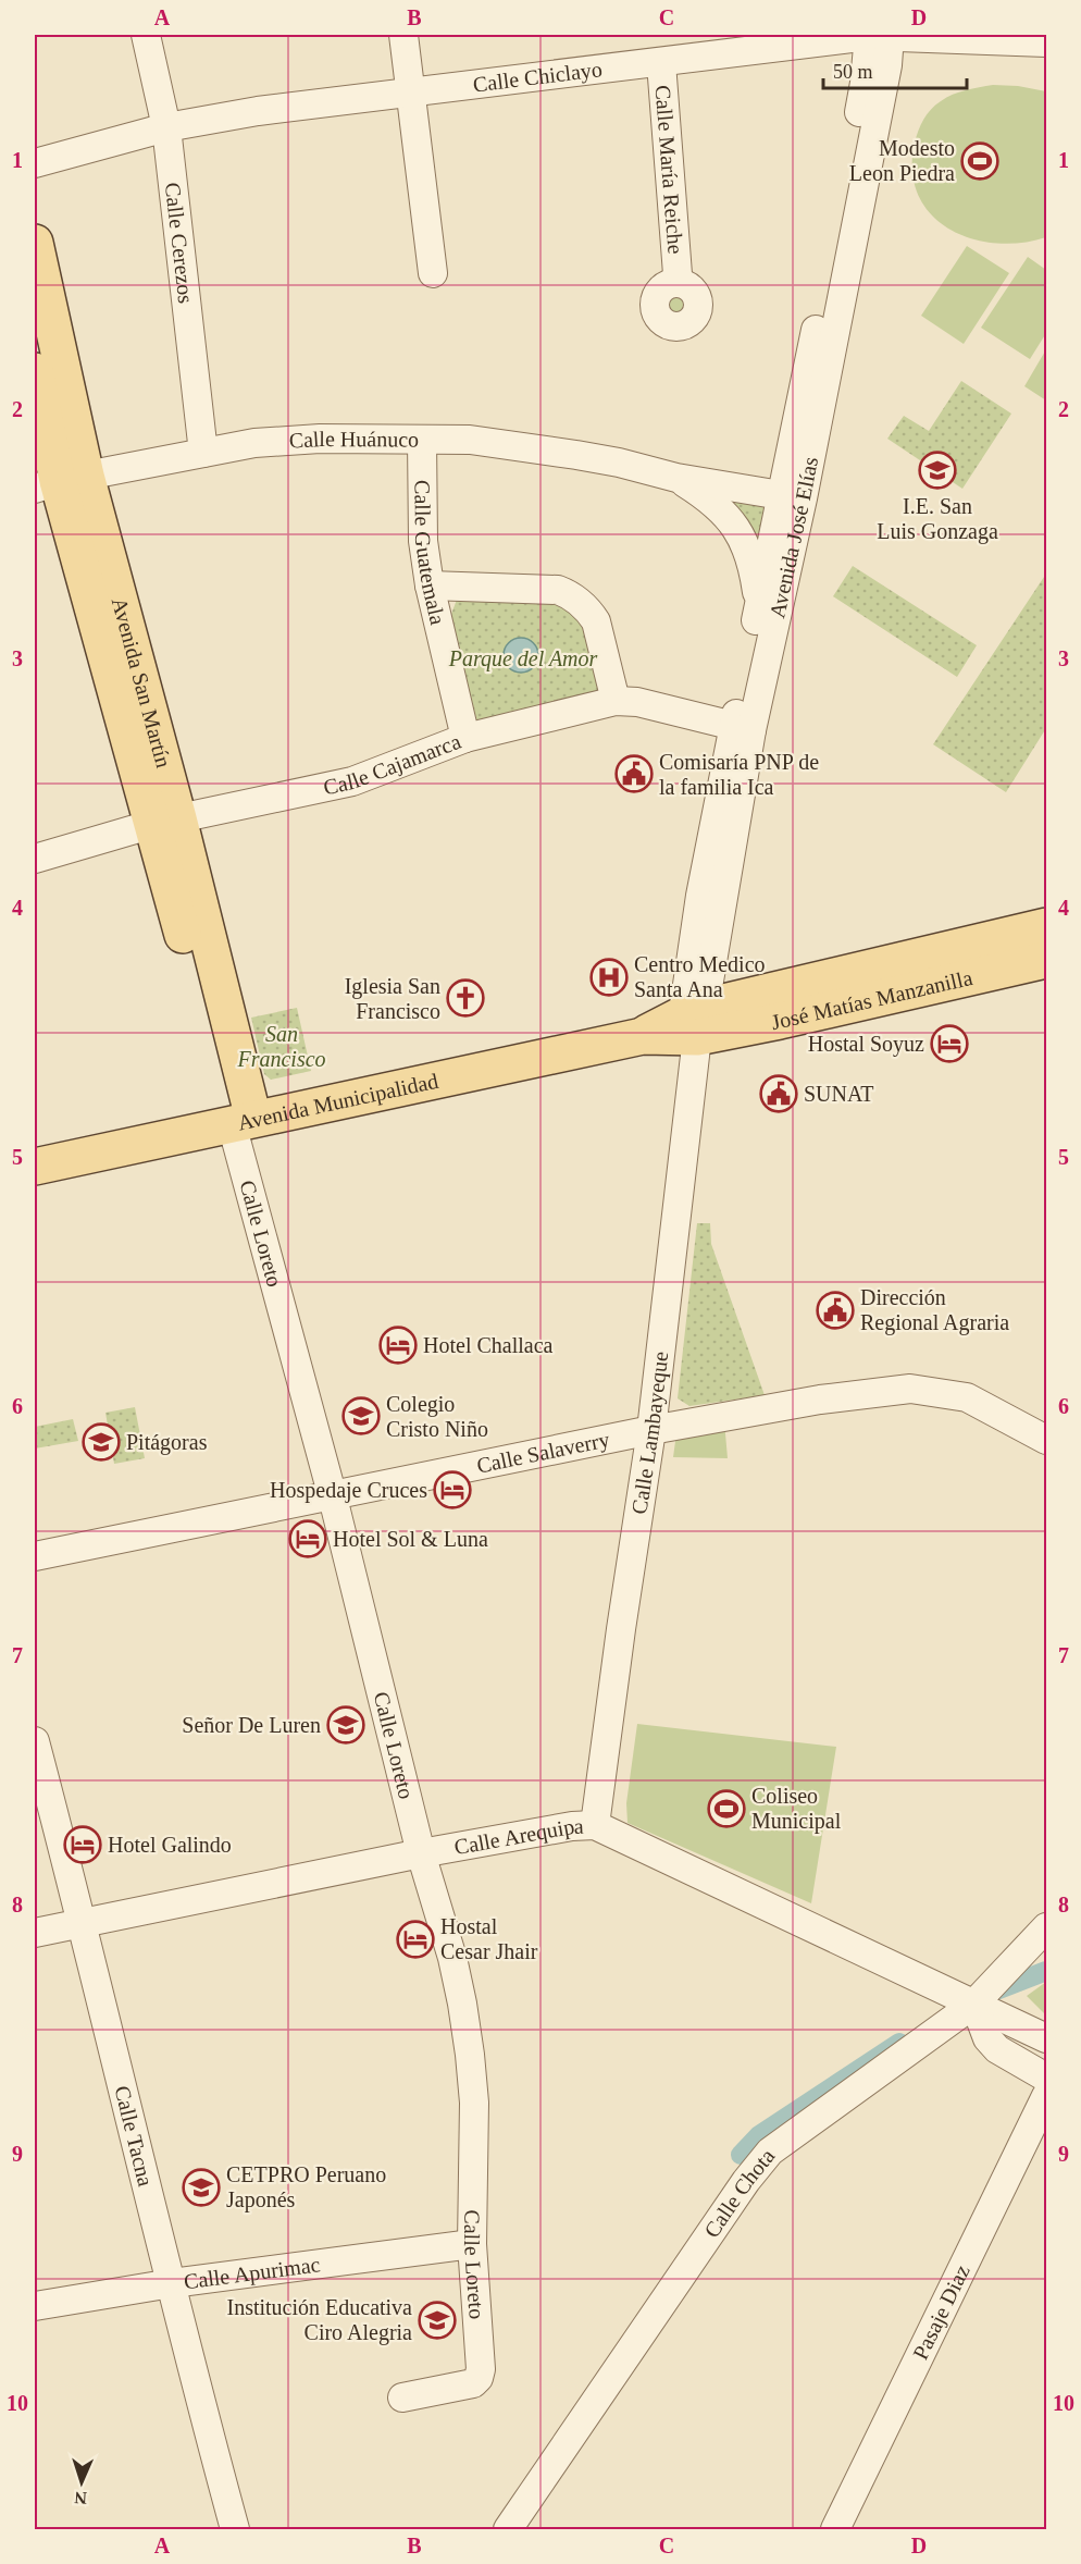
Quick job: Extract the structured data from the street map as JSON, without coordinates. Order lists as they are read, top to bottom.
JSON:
{
  "streets": {
    "main road": ["Avenida San Martín", "José Matías Manzanilla", "Avenida Municipalidad"],
    "street": [
      "Calle Chiclayo",
      "Calle María Reiche",
      "Calle Cerezos",
      "Calle Huánuco",
      "Avenida José Elías",
      "Calle Guatemala",
      "Calle Cajamarca",
      "Calle Loreto",
      "Calle Lambayeque",
      "Calle Salaverry",
      "Calle Arequipa",
      "Calle Tacna",
      "Calle Chota",
      "Calle Apurimac",
      "Pasaje Diaz"
    ]
  },
  "crossings": [
    ["Calle Chiclayo", "Calle María Reiche"],
    ["Calle Chiclayo", "Calle Cerezos"],
    ["Calle Chiclayo", "Avenida José Elías"],
    ["Calle Cerezos", "Calle Huánuco"],
    ["Calle Huánuco", "Calle Guatemala"],
    ["Calle Huánuco", "Avenida San Martín"],
    ["Avenida José Elías", "Calle Cajamarca"],
    ["Avenida José Elías", "José Matías Manzanilla"],
    ["Avenida José Elías", "Avenida Municipalidad"],
    ["Avenida José Elías", "Calle Lambayeque"],
    ["Calle Guatemala", "Calle Cajamarca"],
    ["Avenida San Martín", "Calle Cajamarca"],
    ["Avenida San Martín", "Avenida Municipalidad"],
    ["Avenida San Martín", "Calle Loreto"],
    ["José Matías Manzanilla", "Avenida Municipalidad"],
    ["José Matías Manzanilla", "Calle Lambayeque"],
    ["Avenida Municipalidad", "Calle Loreto"],
    ["Avenida Municipalidad", "Calle Lambayeque"],
    ["Calle Loreto", "Calle Salaverry"],
    ["Calle Loreto", "Calle Arequipa"],
    ["Calle Loreto", "Calle Apurimac"],
    ["Calle Lambayeque", "Calle Salaverry"],
    ["Calle Lambayeque", "Calle Arequipa"],
    ["Calle Arequipa", "Calle Tacna"],
    ["Calle Arequipa", "Calle Chota"],
    ["Calle Tacna", "Calle Apurimac"]
  ],
  "parks": ["Parque del Amor", "San Francisco"],
  "places": {
    "sports": ["Modesto Leon Piedra", "Coliseo Municipal"],
    "school or university": [
      "I.E. San Luis Gonzaga",
      "Colegio Cristo Niño",
      "Pitágoras",
      "Señor De Luren",
      "CETPRO Peruano Japonés",
      "Institución Educativa Ciro Alegria"
    ],
    "public building": ["Comisaría PNP de la familia Ica", "SUNAT", "Dirección Regional Agraria"],
    "hospital": ["Centro Medico Santa Ana"],
    "church": ["Iglesia San Francisco"],
    "hotel": [
      "Hostal Soyuz",
      "Hotel Challaca",
      "Hospedaje Cruces",
      "Hotel Sol & Luna",
      "Hotel Galindo",
      "Hostal Cesar Jhair"
    ]
  },
  "scale_bar": "50 m",
  "north": "bottom",
  "grid": {
    "columns": [
      "A",
      "B",
      "C",
      "D"
    ],
    "rows": [
      "1",
      "2",
      "3",
      "4",
      "5",
      "6",
      "7",
      "8",
      "9",
      "10"
    ]
  }
}
